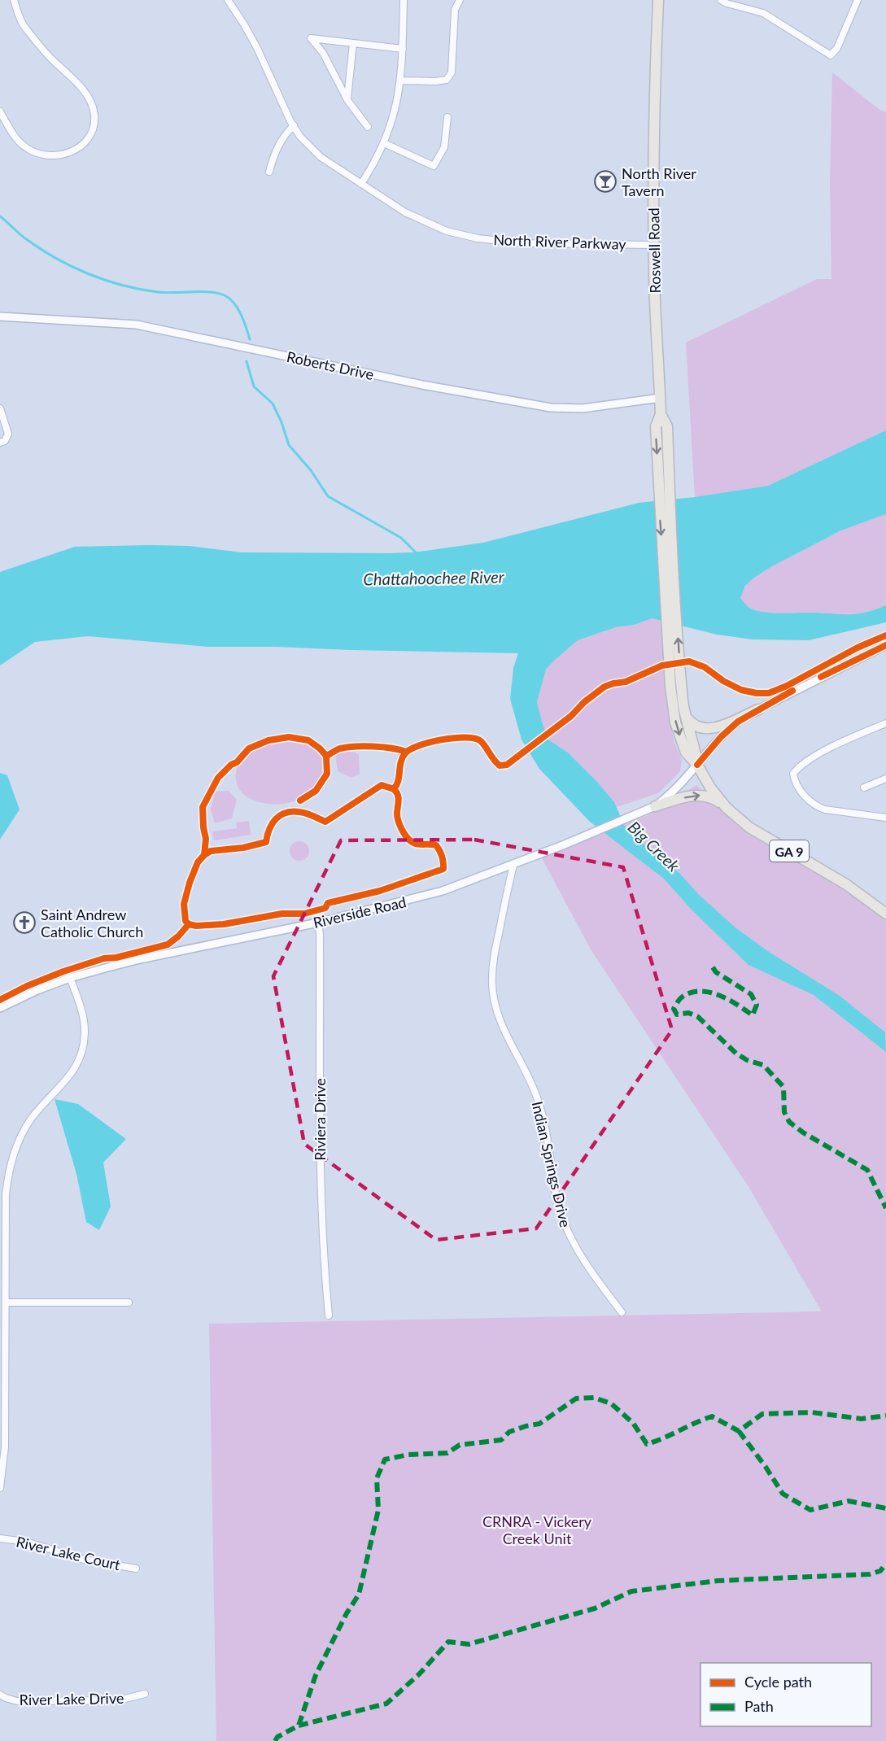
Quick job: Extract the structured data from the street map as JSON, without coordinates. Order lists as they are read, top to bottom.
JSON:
{
  "streets": {
    "main road": ["Roswell Road", "GA 9"],
    "street": [
      "North River Parkway",
      "Roberts Drive",
      "Riverside Road",
      "Riviera Drive",
      "Indian Springs Drive",
      "River Lake Court",
      "River Lake Drive"
    ]
  },
  "crossings": [
    ["North River Parkway", "Roswell Road"],
    ["Roswell Road", "Roberts Drive"],
    ["Roswell Road", "GA 9"],
    ["Roswell Road", "Riverside Road"],
    ["GA 9", "Riverside Road"],
    ["Riverside Road", "Riviera Drive"],
    ["Riverside Road", "Indian Springs Drive"]
  ],
  "water": ["Chattahoochee River", "Big Creek"],
  "parks": ["CRNRA - Vickery Creek Unit"],
  "places": {
    "bar": ["North River Tavern"],
    "church": ["Saint Andrew Catholic Church"]
  },
  "legend": ["Cycle path", "Path"]
}
